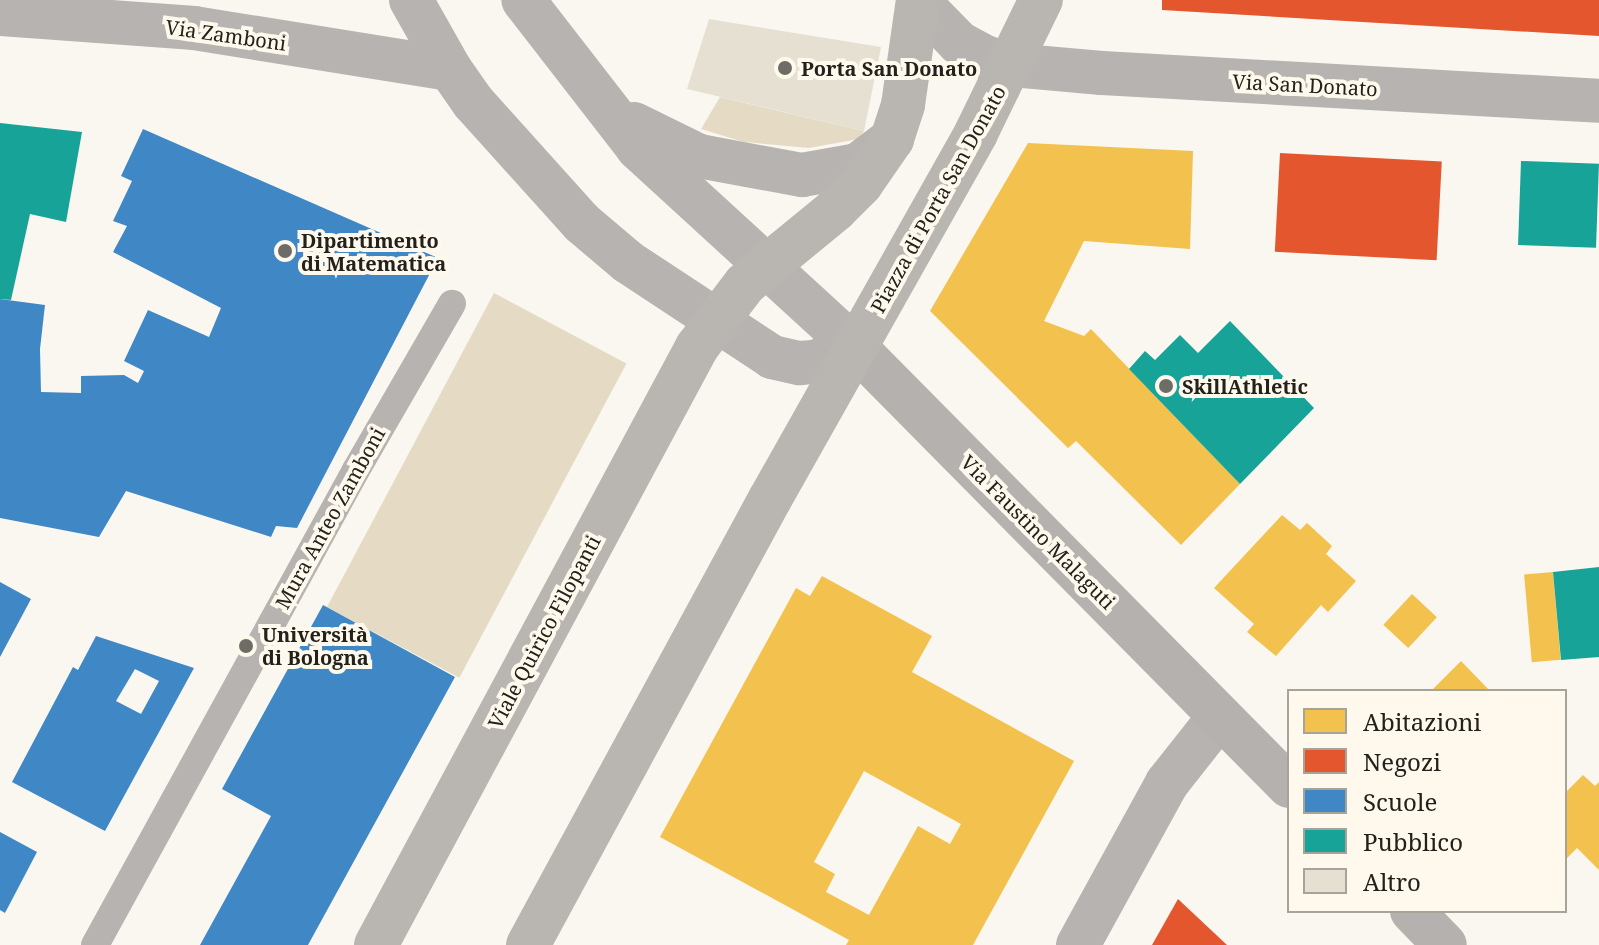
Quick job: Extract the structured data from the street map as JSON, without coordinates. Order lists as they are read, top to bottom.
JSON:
{
  "streets": {
    "main road": ["Piazza di Porta San Donato", "Via Faustino Malaguti", "Viale Quirico Filopanti"],
    "street": ["Via Zamboni", "Via San Donato"],
    "lane": ["Mura Anteo Zamboni"]
  },
  "crossings": [
    ["Via San Donato", "Piazza di Porta San Donato"],
    ["Piazza di Porta San Donato", "Via Faustino Malaguti"],
    ["Piazza di Porta San Donato", "Viale Quirico Filopanti"]
  ],
  "places": [
    "Porta San Donato",
    "Dipartimento di Matematica",
    "SkillAthletic",
    "Università di Bologna"
  ],
  "legend": [
    "Abitazioni",
    "Negozi",
    "Scuole",
    "Pubblico",
    "Altro"
  ]
}
